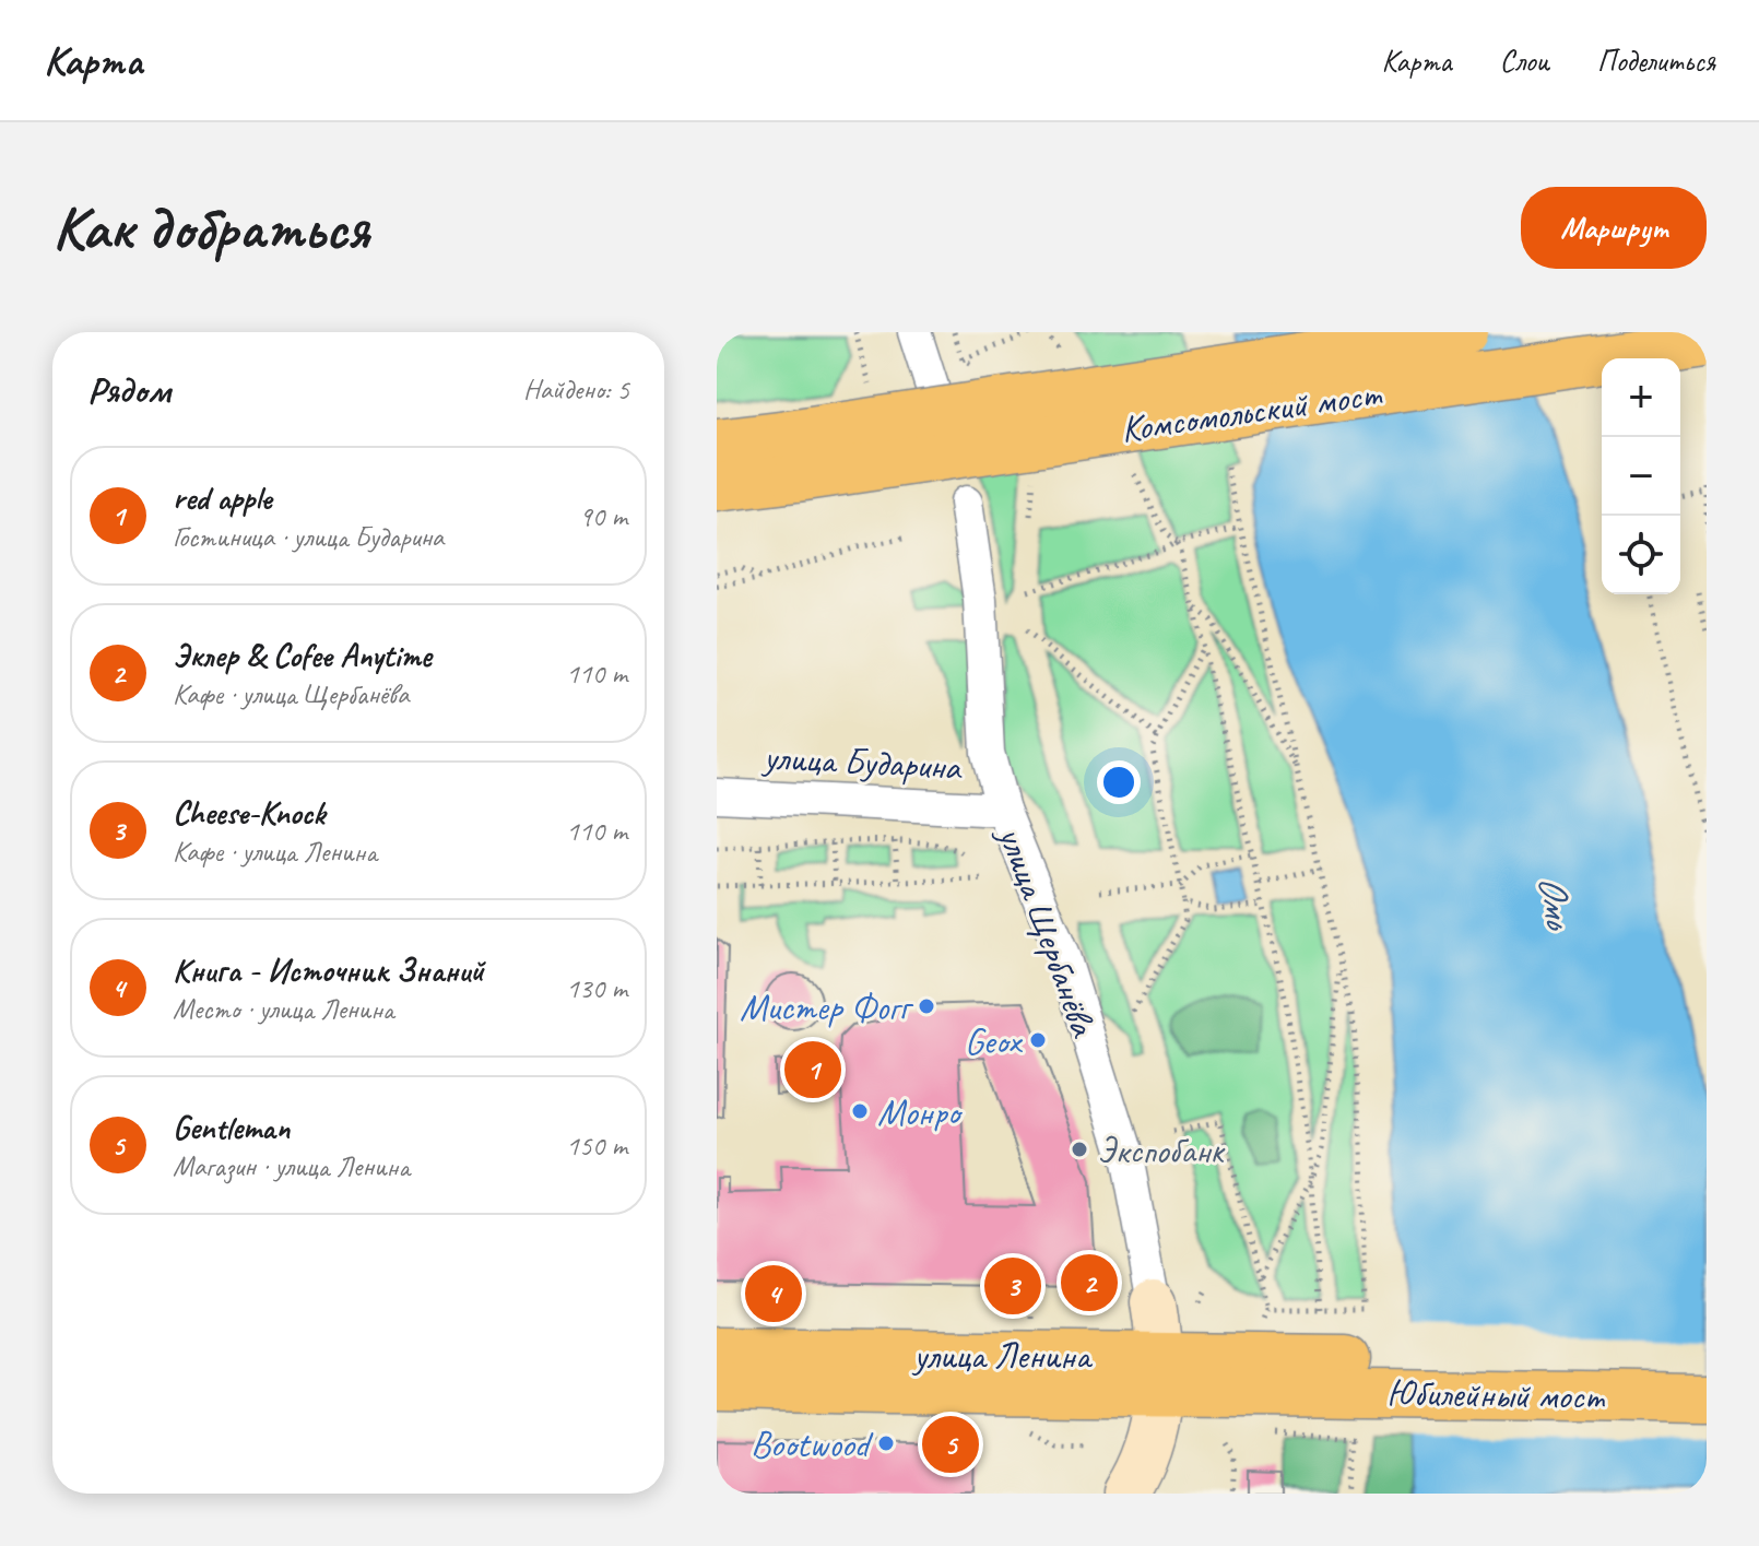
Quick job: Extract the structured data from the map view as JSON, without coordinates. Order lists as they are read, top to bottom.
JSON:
{
  "streets": {
    "main road": ["Комсомольский мост", "улица Ленина", "Юбилейный мост"],
    "street": ["улица Бударина", "улица Щербанёва"]
  },
  "crossings": [
    ["улица Бударина", "улица Щербанёва"],
    ["улица Щербанёва", "улица Ленина"],
    ["улица Ленина", "Юбилейный мост"]
  ],
  "water": ["Омь"],
  "places": [
    "Мистер Фогг",
    "Geox",
    "Монро",
    "Экспобанк",
    "Bootwood"
  ],
  "page": {
    "header": "Карта",
    "nav": ["Карта", "Слои", "Поделиться"],
    "buttons": "Маршрут",
    "title": "Как добраться",
    "heading": ["Рядом", "Найдено: 5"],
    "map_buttons": ["+", "−"],
    "list": [
      {
        "mark": "1",
        "name": "red apple",
        "note": "Гостиница · улица Бударина",
        "value": "90 m"
      },
      {
        "mark": "2",
        "name": "Эклер & Cofee Anytime",
        "note": "Кафе · улица Щербанёва",
        "value": "110 m"
      },
      {
        "mark": "3",
        "name": "Cheese-Knock",
        "note": "Кафе · улица Ленина",
        "value": "110 m"
      },
      {
        "mark": "4",
        "name": "Книга - Источник Знаний",
        "note": "Место · улица Ленина",
        "value": "130 m"
      },
      {
        "mark": "5",
        "name": "Gentleman",
        "note": "Магазин · улица Ленина",
        "value": "150 m"
      }
    ],
    "pins": [
      "1",
      "2",
      "3",
      "4",
      "5"
    ]
  }
}
